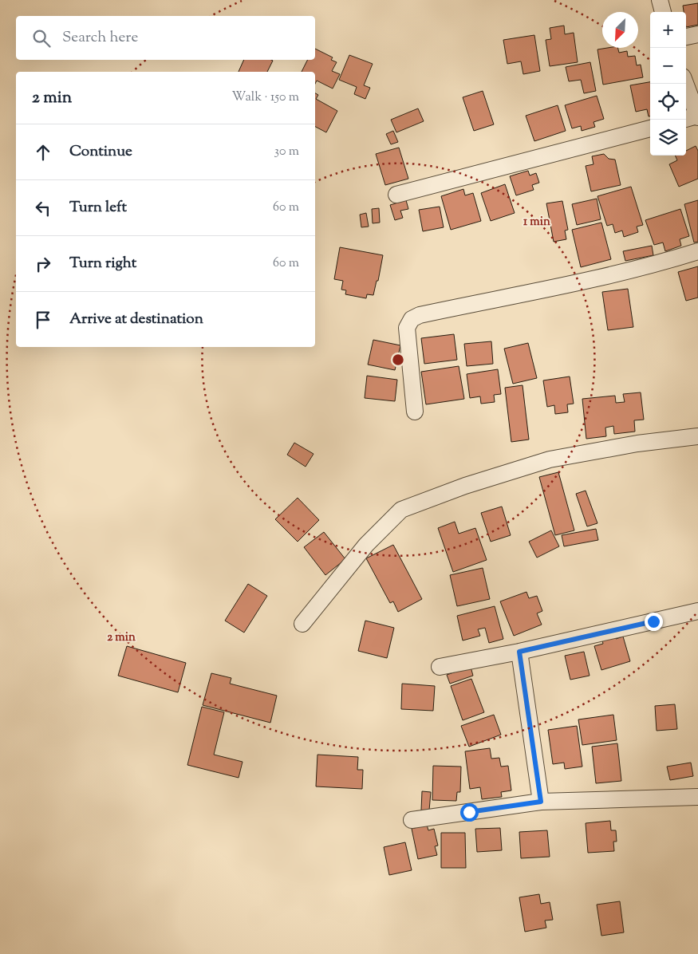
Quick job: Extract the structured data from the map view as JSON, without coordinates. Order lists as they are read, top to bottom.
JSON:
{
  "north": "bottom left",
  "page": {
    "map_buttons": ["+", "−"],
    "search": "Search here",
    "heading": ["2 min", "Walk · 150 m"],
    "list": [
      ["Continue", "30 m"],
      ["Turn left", "60 m"],
      ["Turn right", "60 m"],
      "Arrive at destination"
    ]
  },
  "rings": ["1 min", "2 min"]
}
